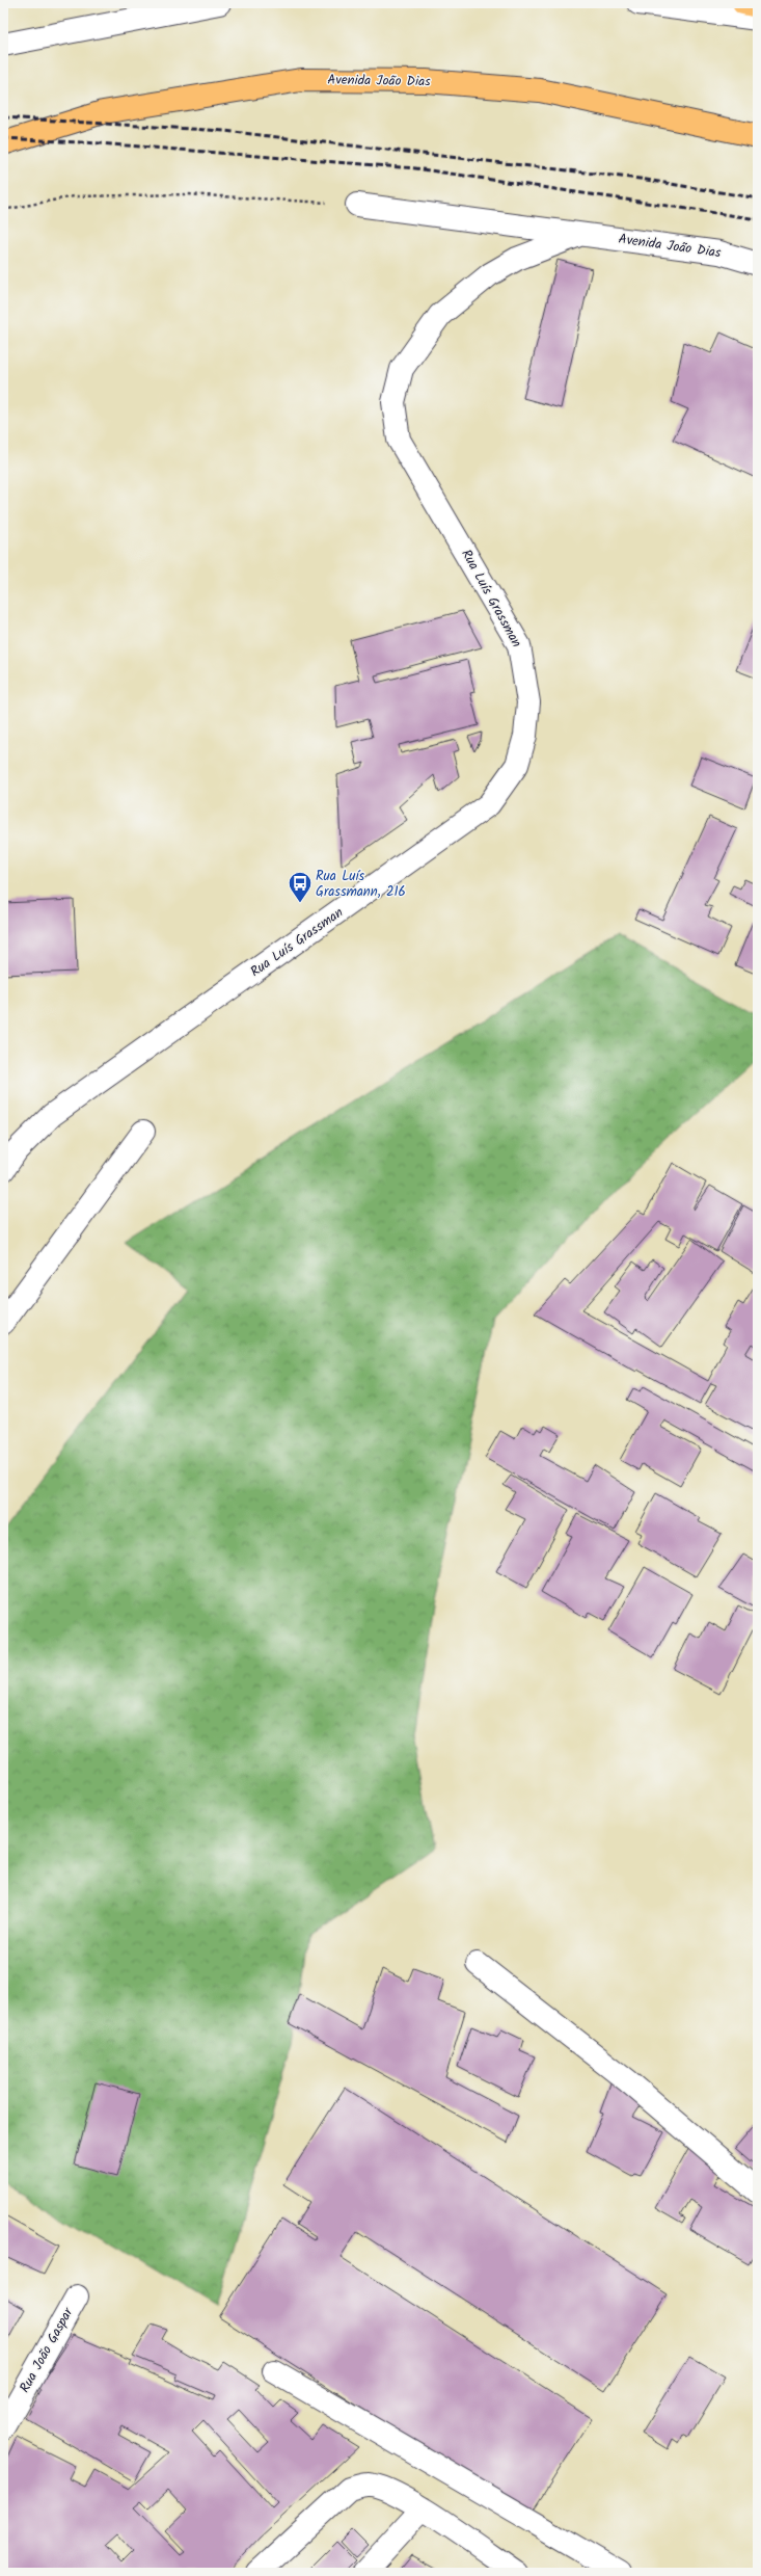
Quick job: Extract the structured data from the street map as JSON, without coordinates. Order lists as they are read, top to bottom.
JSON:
{
  "streets": {
    "main road": ["Avenida João Dias"],
    "street": ["Rua Luís Grassman", "Rua João Gaspar"]
  },
  "crossings": [
    ["Avenida João Dias", "Rua Luís Grassman"]
  ],
  "places": {
    "bus stop": ["Rua Luís Grassmann, 216"]
  }
}
